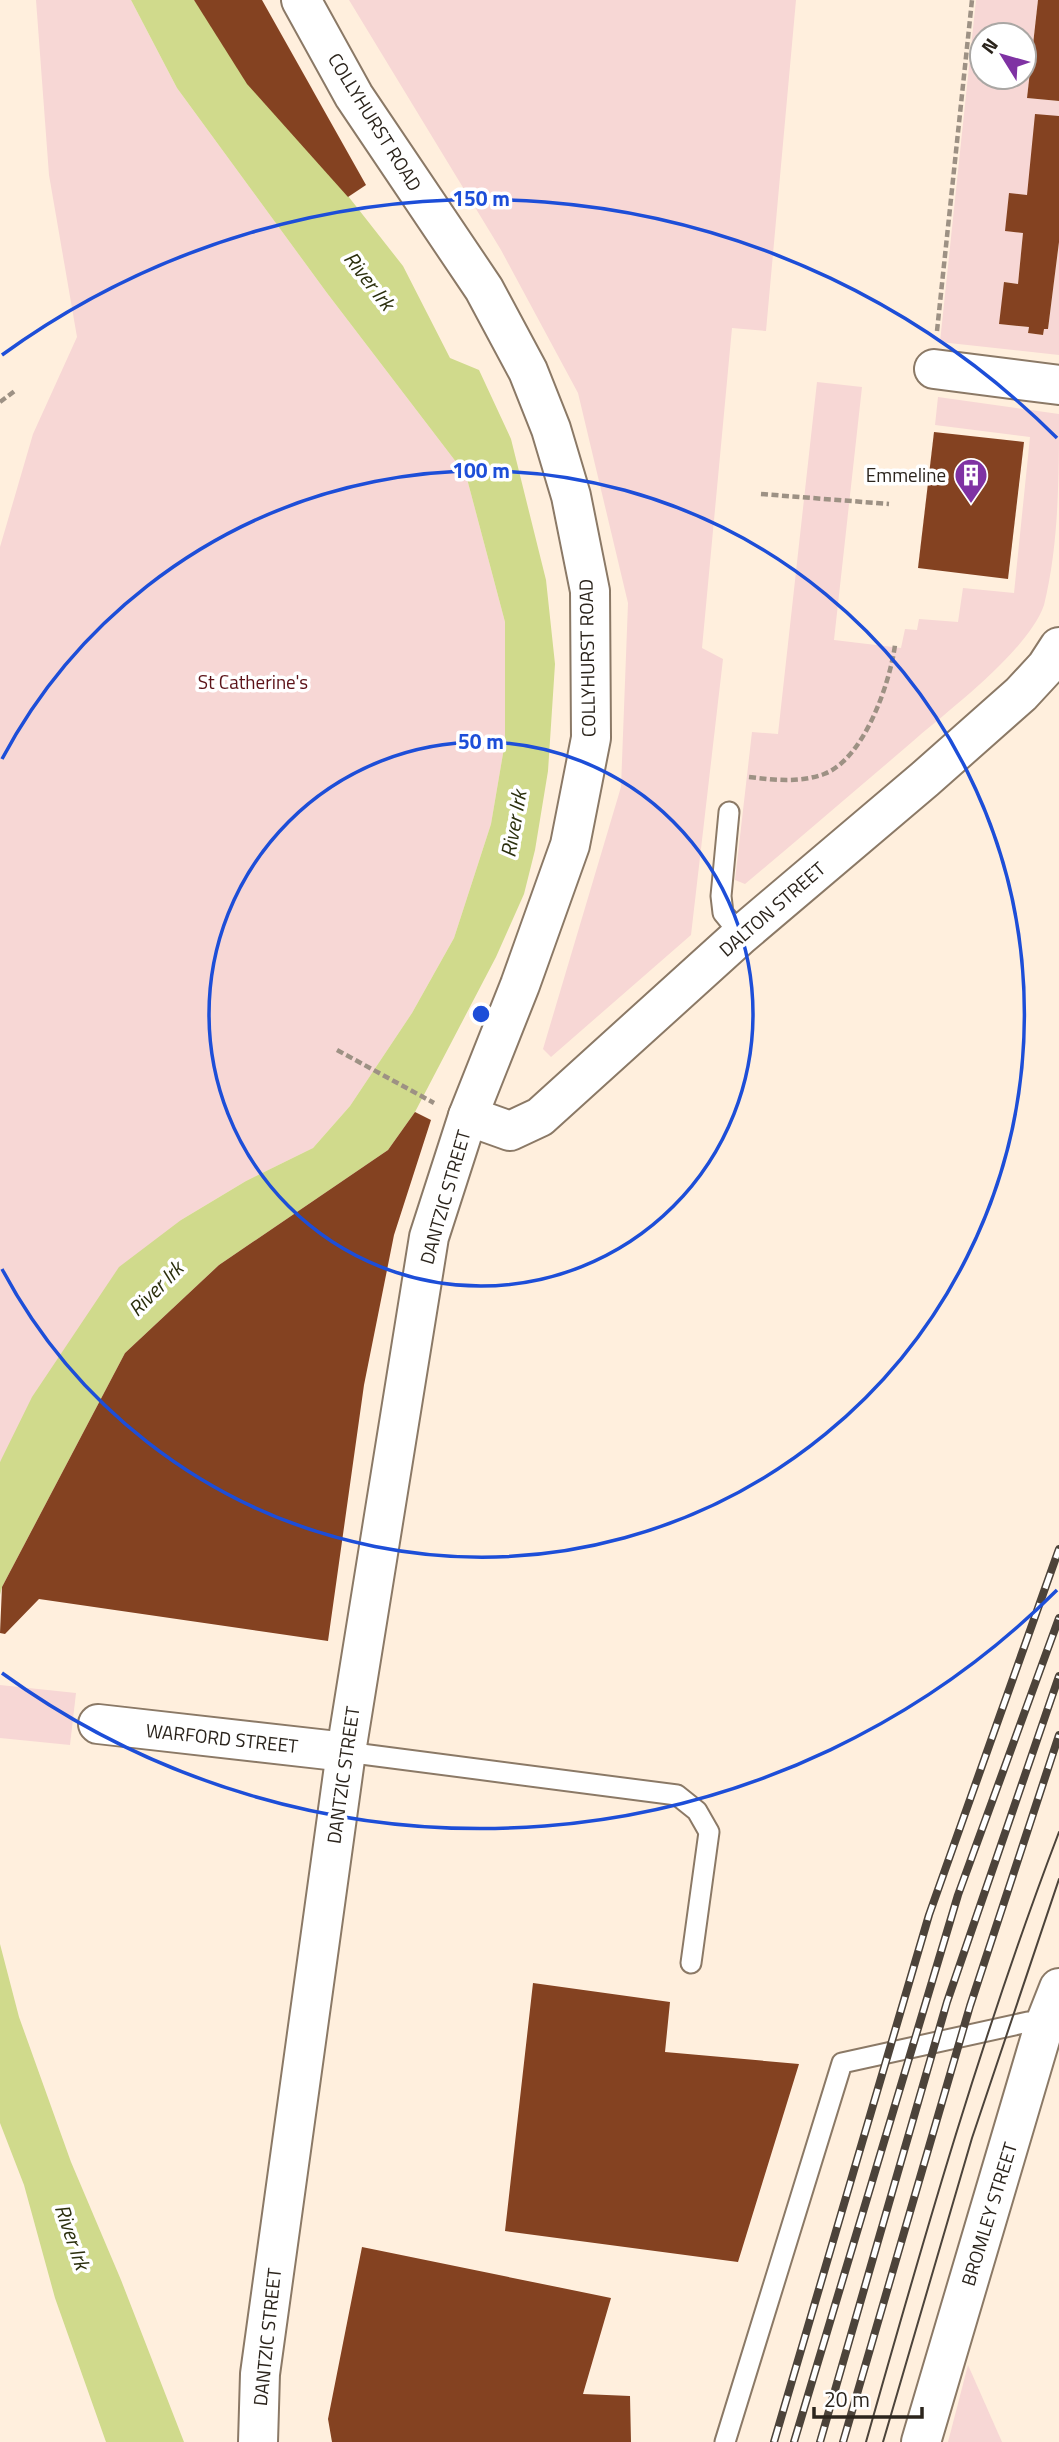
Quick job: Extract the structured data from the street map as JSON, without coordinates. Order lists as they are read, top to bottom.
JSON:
{
  "streets": {
    "street": [
      "COLLYHURST ROAD",
      "DALTON STREET",
      "DANTZIC STREET",
      "WARFORD STREET",
      "BROMLEY STREET"
    ]
  },
  "crossings": [
    ["COLLYHURST ROAD", "DALTON STREET"],
    ["COLLYHURST ROAD", "DANTZIC STREET"],
    ["DALTON STREET", "DANTZIC STREET"],
    ["DANTZIC STREET", "WARFORD STREET"]
  ],
  "water": ["River Irk"],
  "parks": ["St Catherine's"],
  "places": {
    "building": ["Emmeline"]
  },
  "scale_bar": "20 m",
  "north": "top left",
  "rings": ["150 m", "100 m", "50 m"]
}
